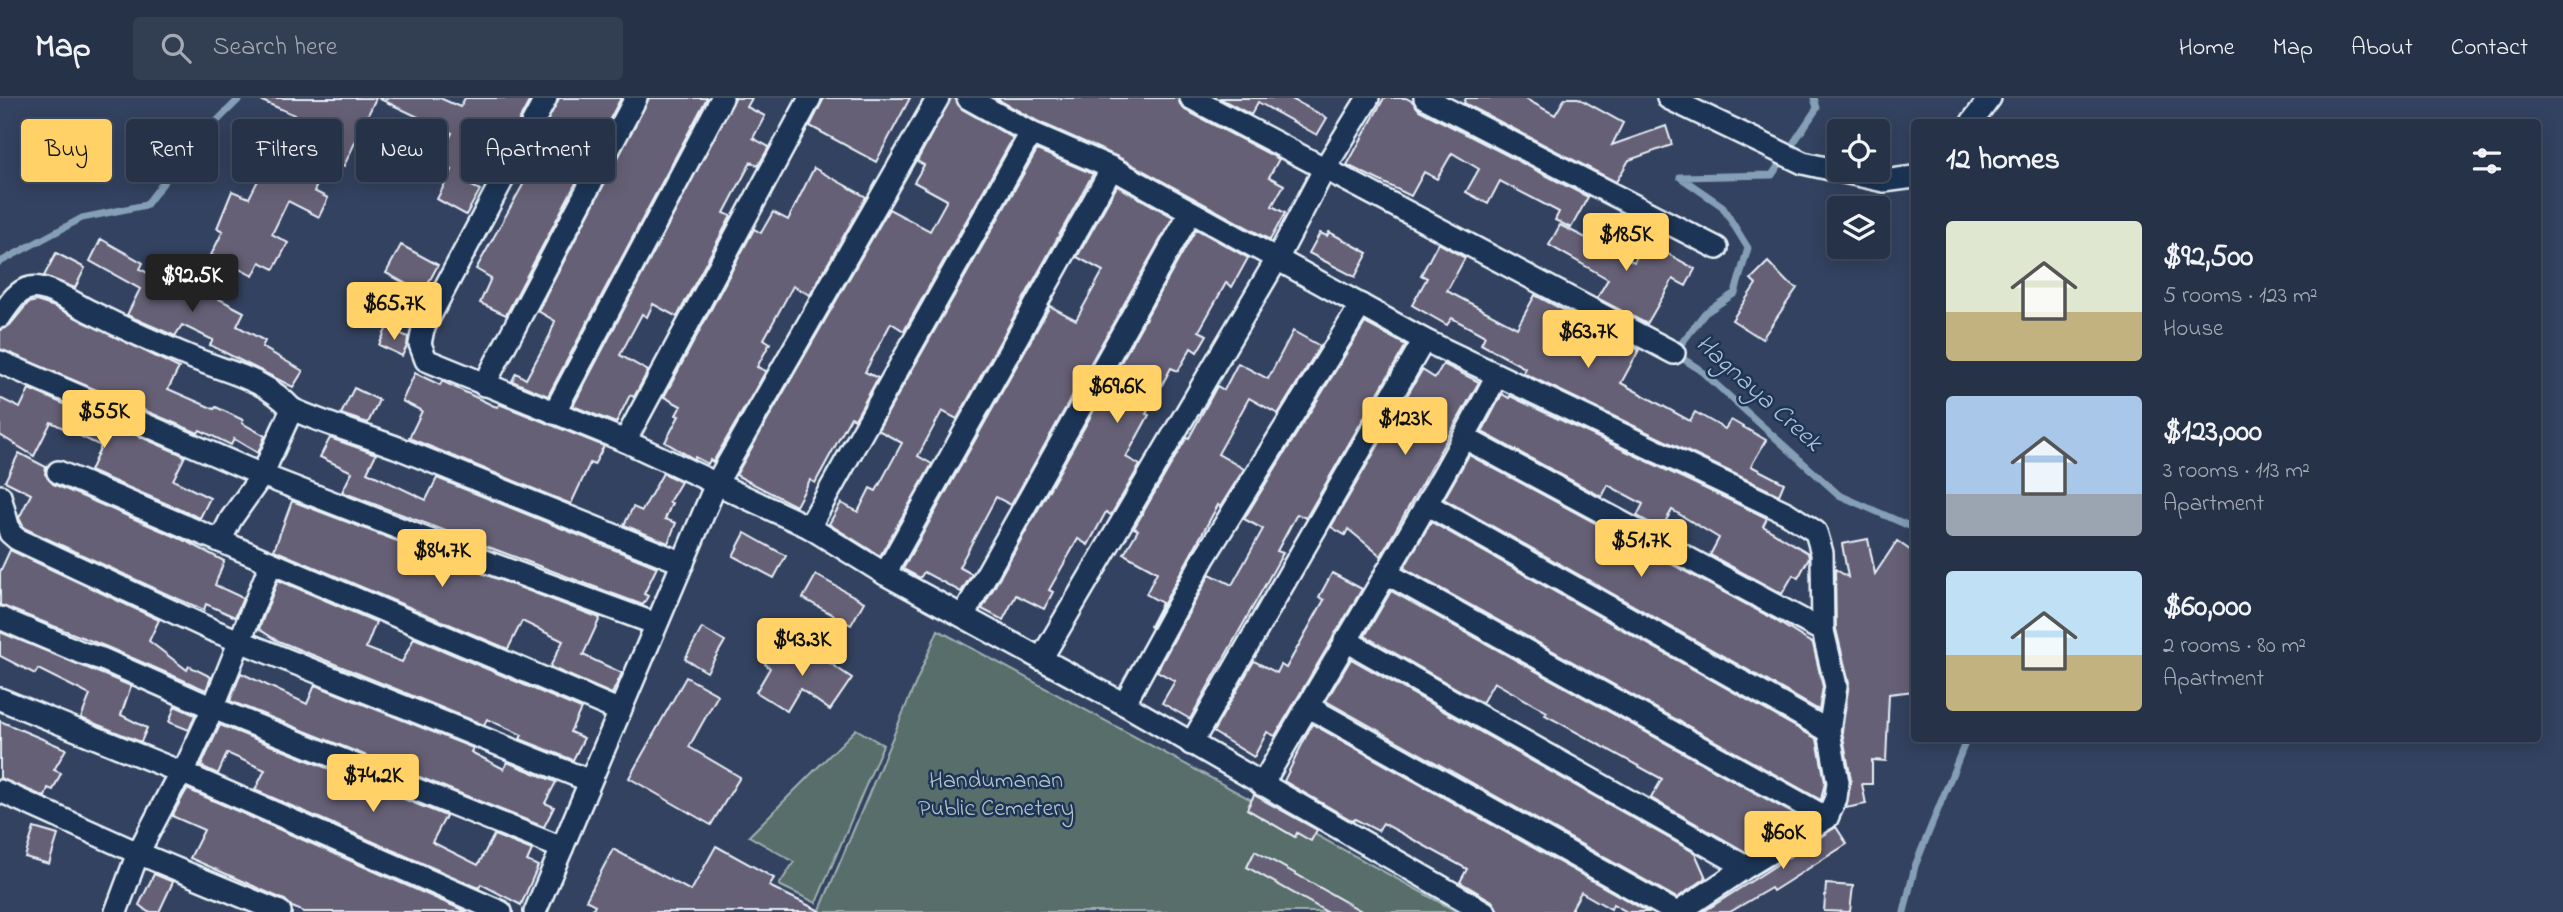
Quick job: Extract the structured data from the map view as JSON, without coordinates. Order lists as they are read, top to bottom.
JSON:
{
  "water": ["Hagnaya Creek"],
  "parks": ["Handumanan Public Cemetery"],
  "page": {
    "header": "Map",
    "search": "Search here",
    "nav": [
      "Home",
      "Map",
      "About",
      "Contact"
    ],
    "chip": [
      "Buy",
      "Rent",
      "Filters",
      "New",
      "Apartment"
    ],
    "heading": "12 homes",
    "list": [
      {
        "name": "$92,500",
        "note": "5 rooms · 123 m² · House"
      },
      {
        "name": "$123,000",
        "note": "3 rooms · 113 m² · Apartment"
      },
      {
        "name": "$60,000",
        "note": "2 rooms · 80 m² · Apartment"
      }
    ],
    "price": [
      "$185K",
      "$92.5K",
      "$65.7K",
      "$63.7K",
      "$69.6K",
      "$55K",
      "$123K",
      "$51.7K",
      "$84.7K",
      "$43.3K",
      "$74.2K",
      "$60K"
    ]
  }
}
